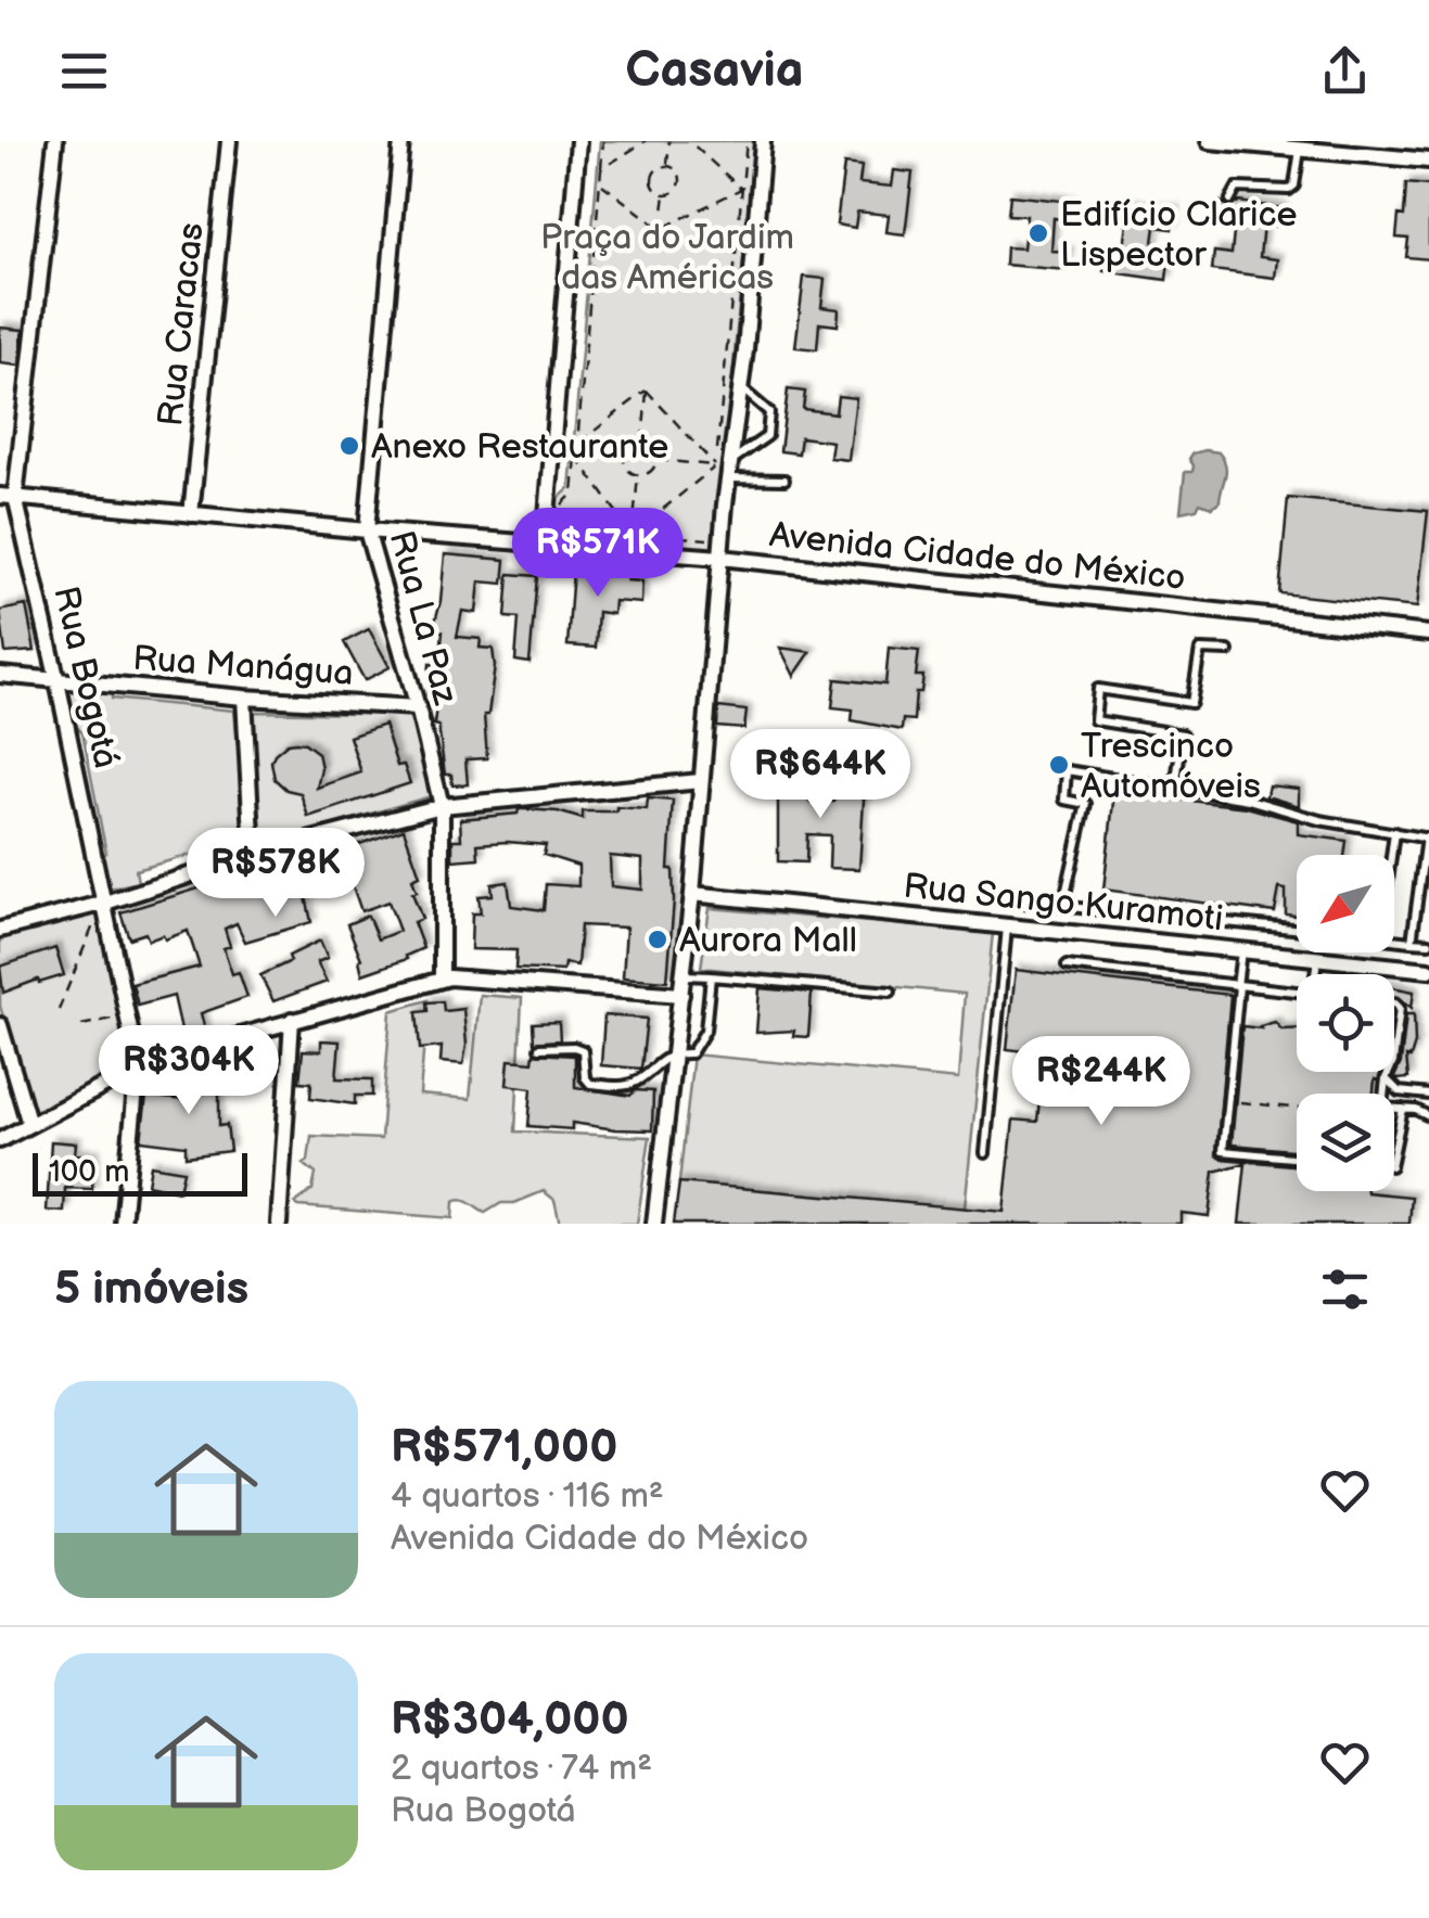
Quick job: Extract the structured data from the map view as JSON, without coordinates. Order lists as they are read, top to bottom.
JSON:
{
  "streets": {
    "street": [
      "Rua Caracas",
      "Avenida Cidade do México",
      "Rua La Paz",
      "Rua Manágua",
      "Rua Bogotá",
      "Rua Sango Kuramoti"
    ]
  },
  "crossings": [
    ["Rua Caracas", "Avenida Cidade do México"],
    ["Avenida Cidade do México", "Rua La Paz"],
    ["Avenida Cidade do México", "Rua Bogotá"],
    ["Rua La Paz", "Rua Manágua"],
    ["Rua Manágua", "Rua Bogotá"]
  ],
  "parks": ["Praça do Jardim das Américas"],
  "places": [
    "Edifício Clarice Lispector",
    "Anexo Restaurante",
    "Trescinco Automóveis",
    "Aurora Mall"
  ],
  "scale_bar": "100 m",
  "north": "bottom left",
  "page": {
    "header": "Casavia",
    "price": [
      "R$571K",
      "R$644K",
      "R$578K",
      "R$304K",
      "R$244K"
    ],
    "scale": "100 m",
    "heading": "5 imóveis",
    "list": [
      {
        "name": "R$571,000",
        "note": "4 quartos · 116 m² · Avenida Cidade do México"
      },
      {
        "name": "R$304,000",
        "note": "2 quartos · 74 m² · Rua Bogotá"
      }
    ]
  }
}
